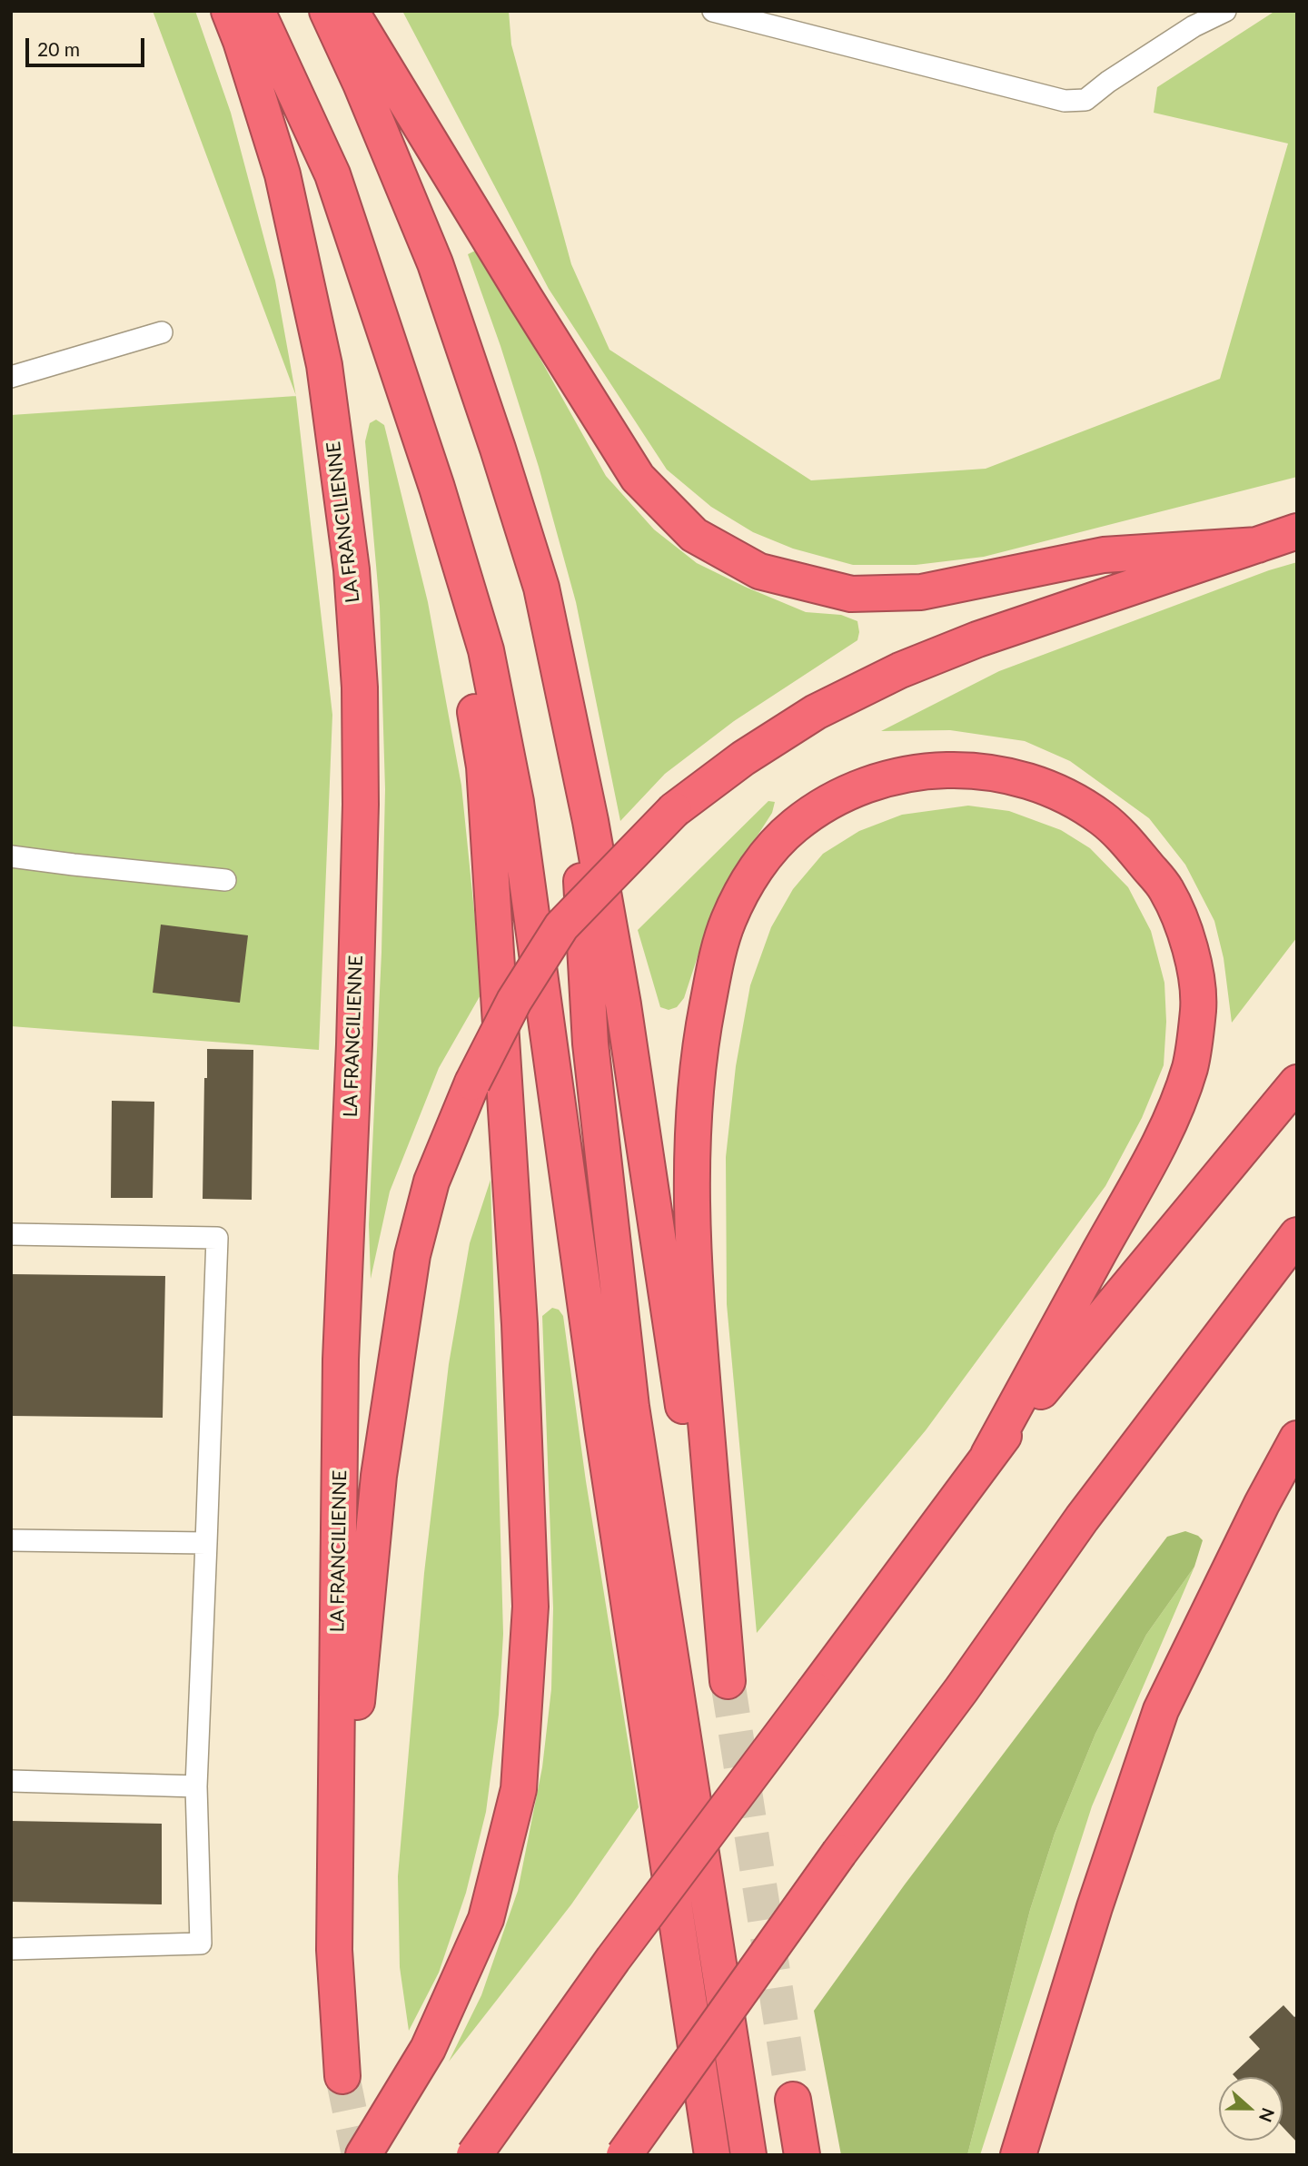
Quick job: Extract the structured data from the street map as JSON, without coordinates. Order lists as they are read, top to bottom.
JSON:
{
  "streets": {
    "highway": ["LA FRANCILIENNE"]
  },
  "scale_bar": "20 m",
  "north": "right"
}
